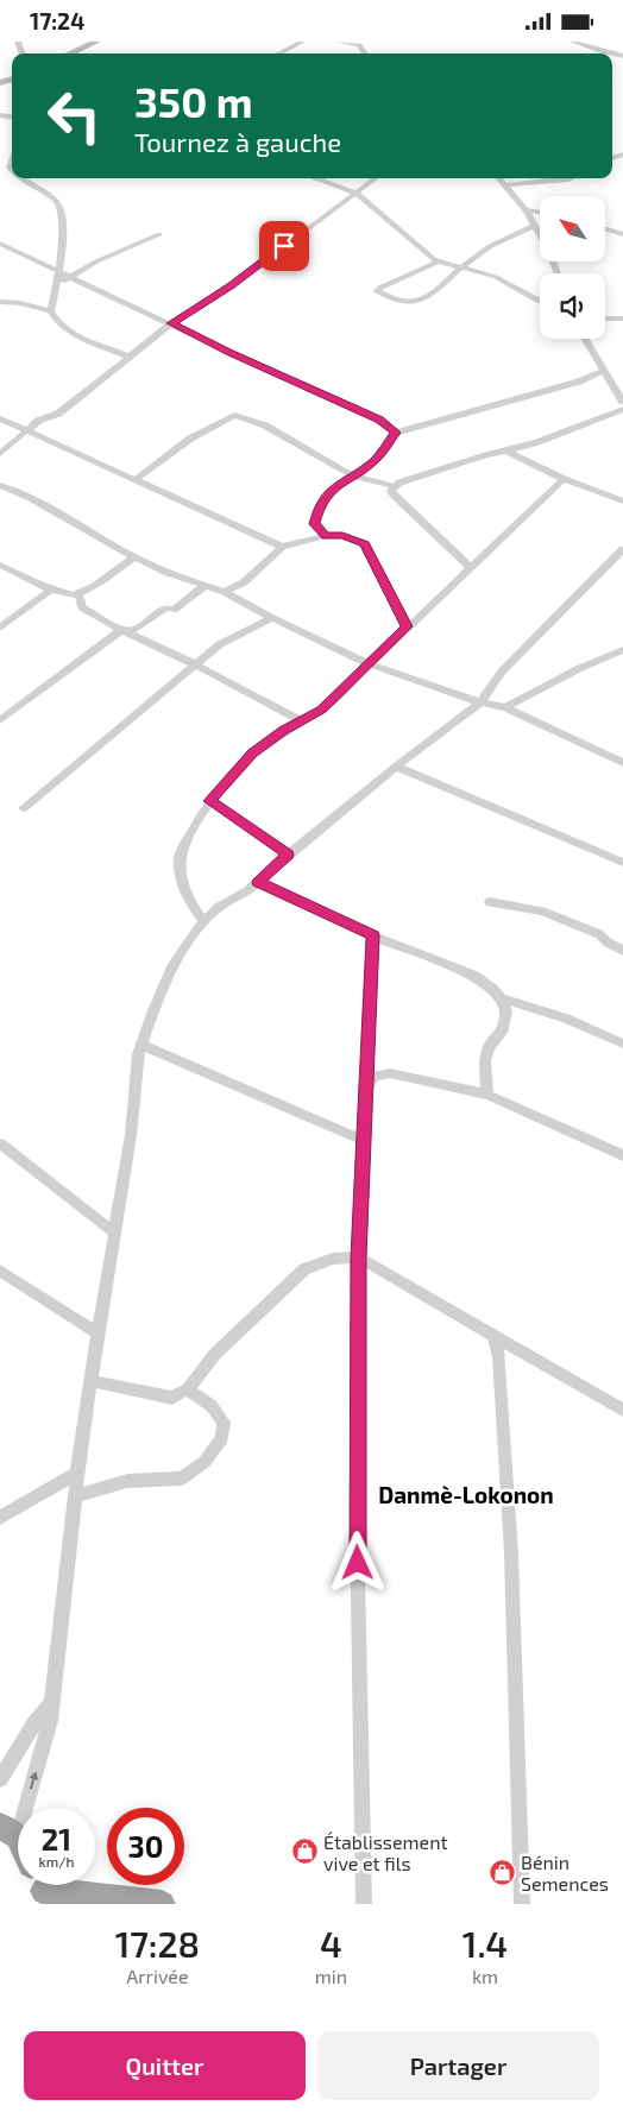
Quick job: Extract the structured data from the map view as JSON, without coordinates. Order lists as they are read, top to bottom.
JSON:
{
  "districts": ["Danmè-Lokonon"],
  "places": {
    "shop": ["Établissement vive et fils", "Bénin Semences"]
  },
  "north": "top left",
  "page": {
    "status": "17:24",
    "turn": ["350 m", "Tournez à gauche"],
    "speed": "21 km/h",
    "limit": "30",
    "eta": [
      "17:28",
      "Arrivée",
      "4",
      "min",
      "1.4",
      "km"
    ],
    "buttons": ["Quitter", "Partager"]
  }
}
